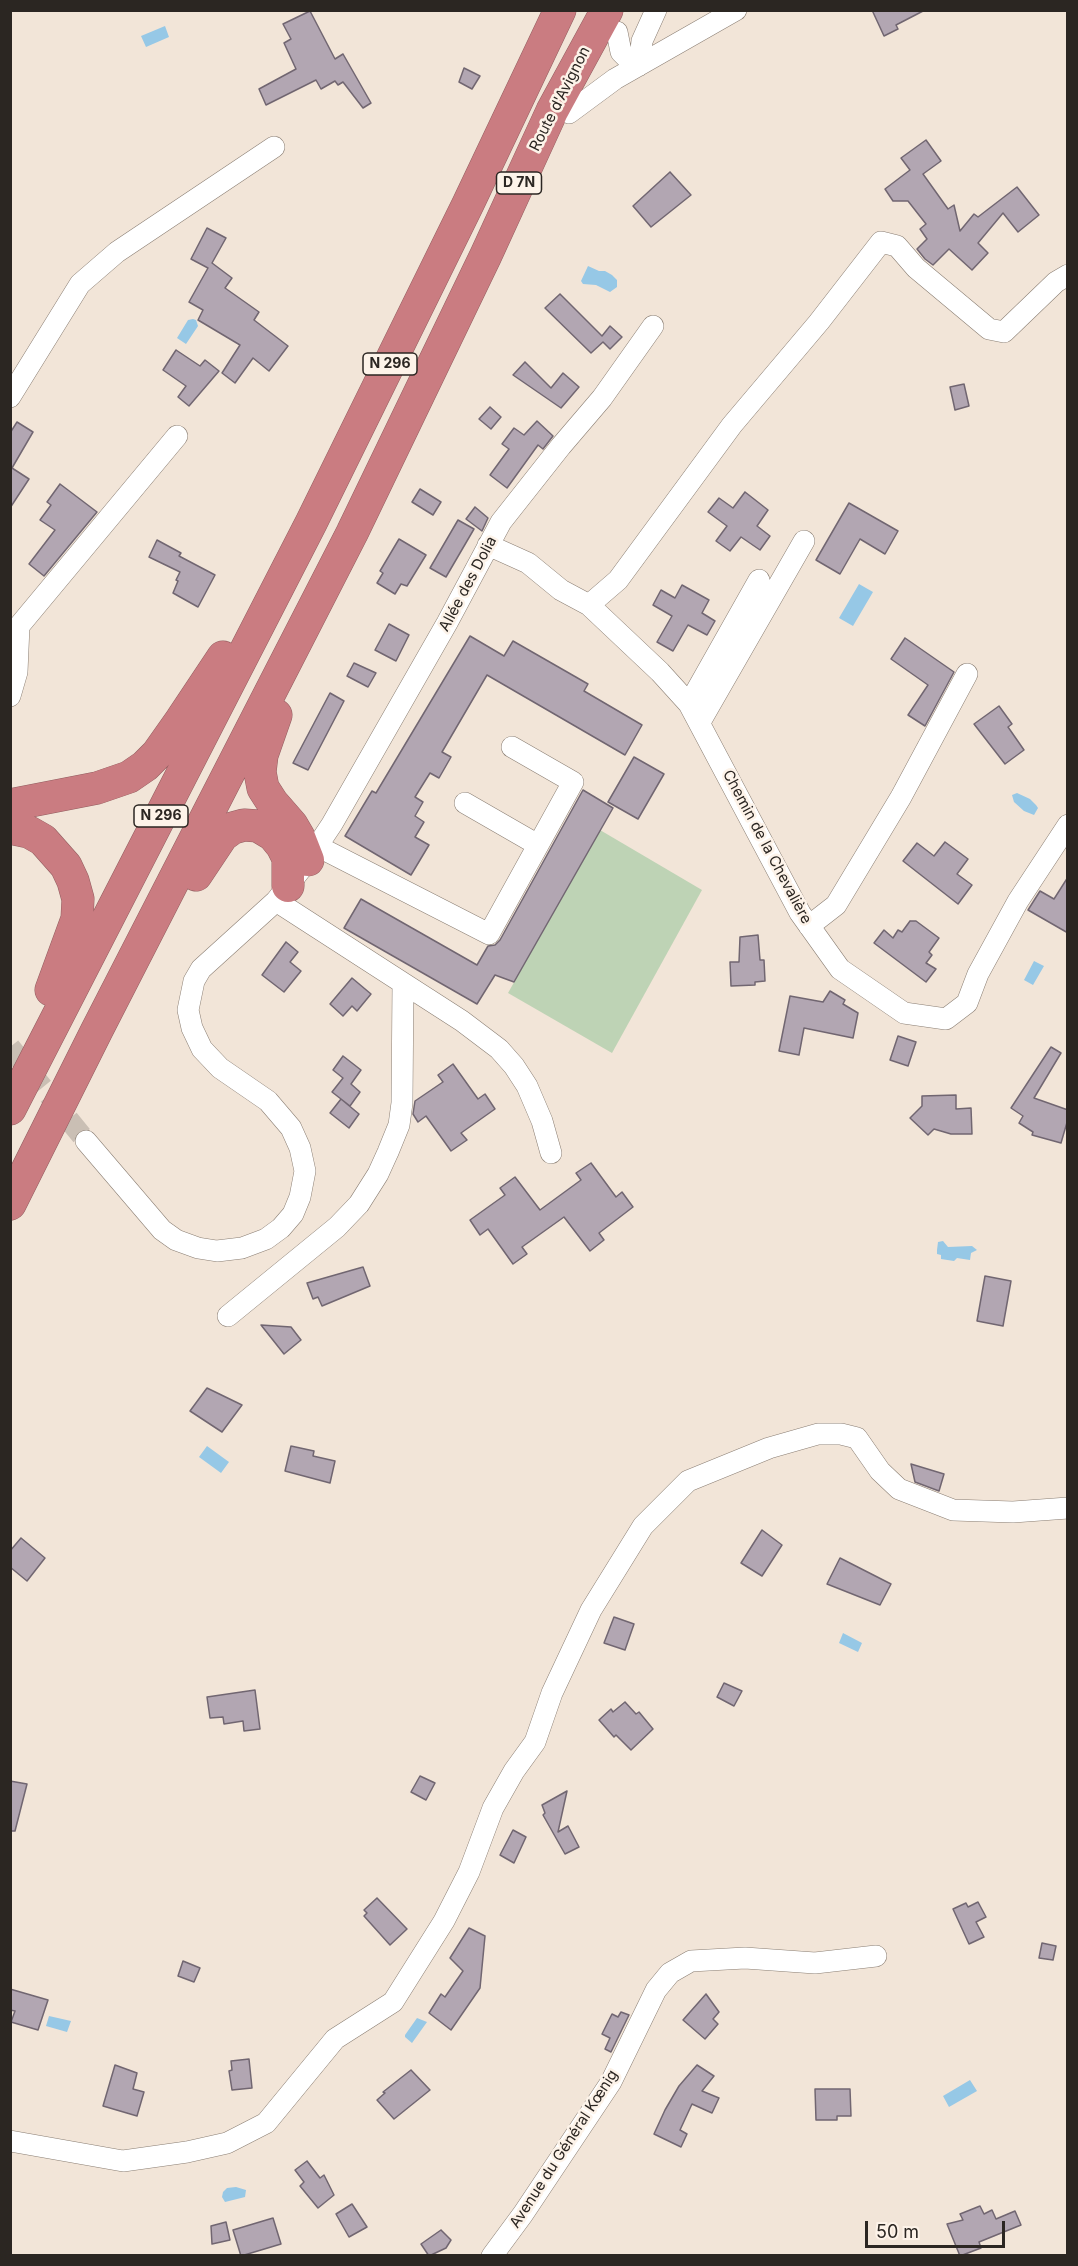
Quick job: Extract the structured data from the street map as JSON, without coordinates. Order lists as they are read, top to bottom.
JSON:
{
  "streets": {
    "highway": ["Route d'Avignon", "D 7N", "N 296"],
    "street": ["Allée des Dolia", "Chemin de la Chevalière", "Avenue du Général Kœnig"]
  },
  "crossings": [
    ["Route d'Avignon", "N 296"],
    ["D 7N", "N 296"],
    ["Allée des Dolia", "Chemin de la Chevalière"]
  ],
  "scale_bar": "50 m"
}
